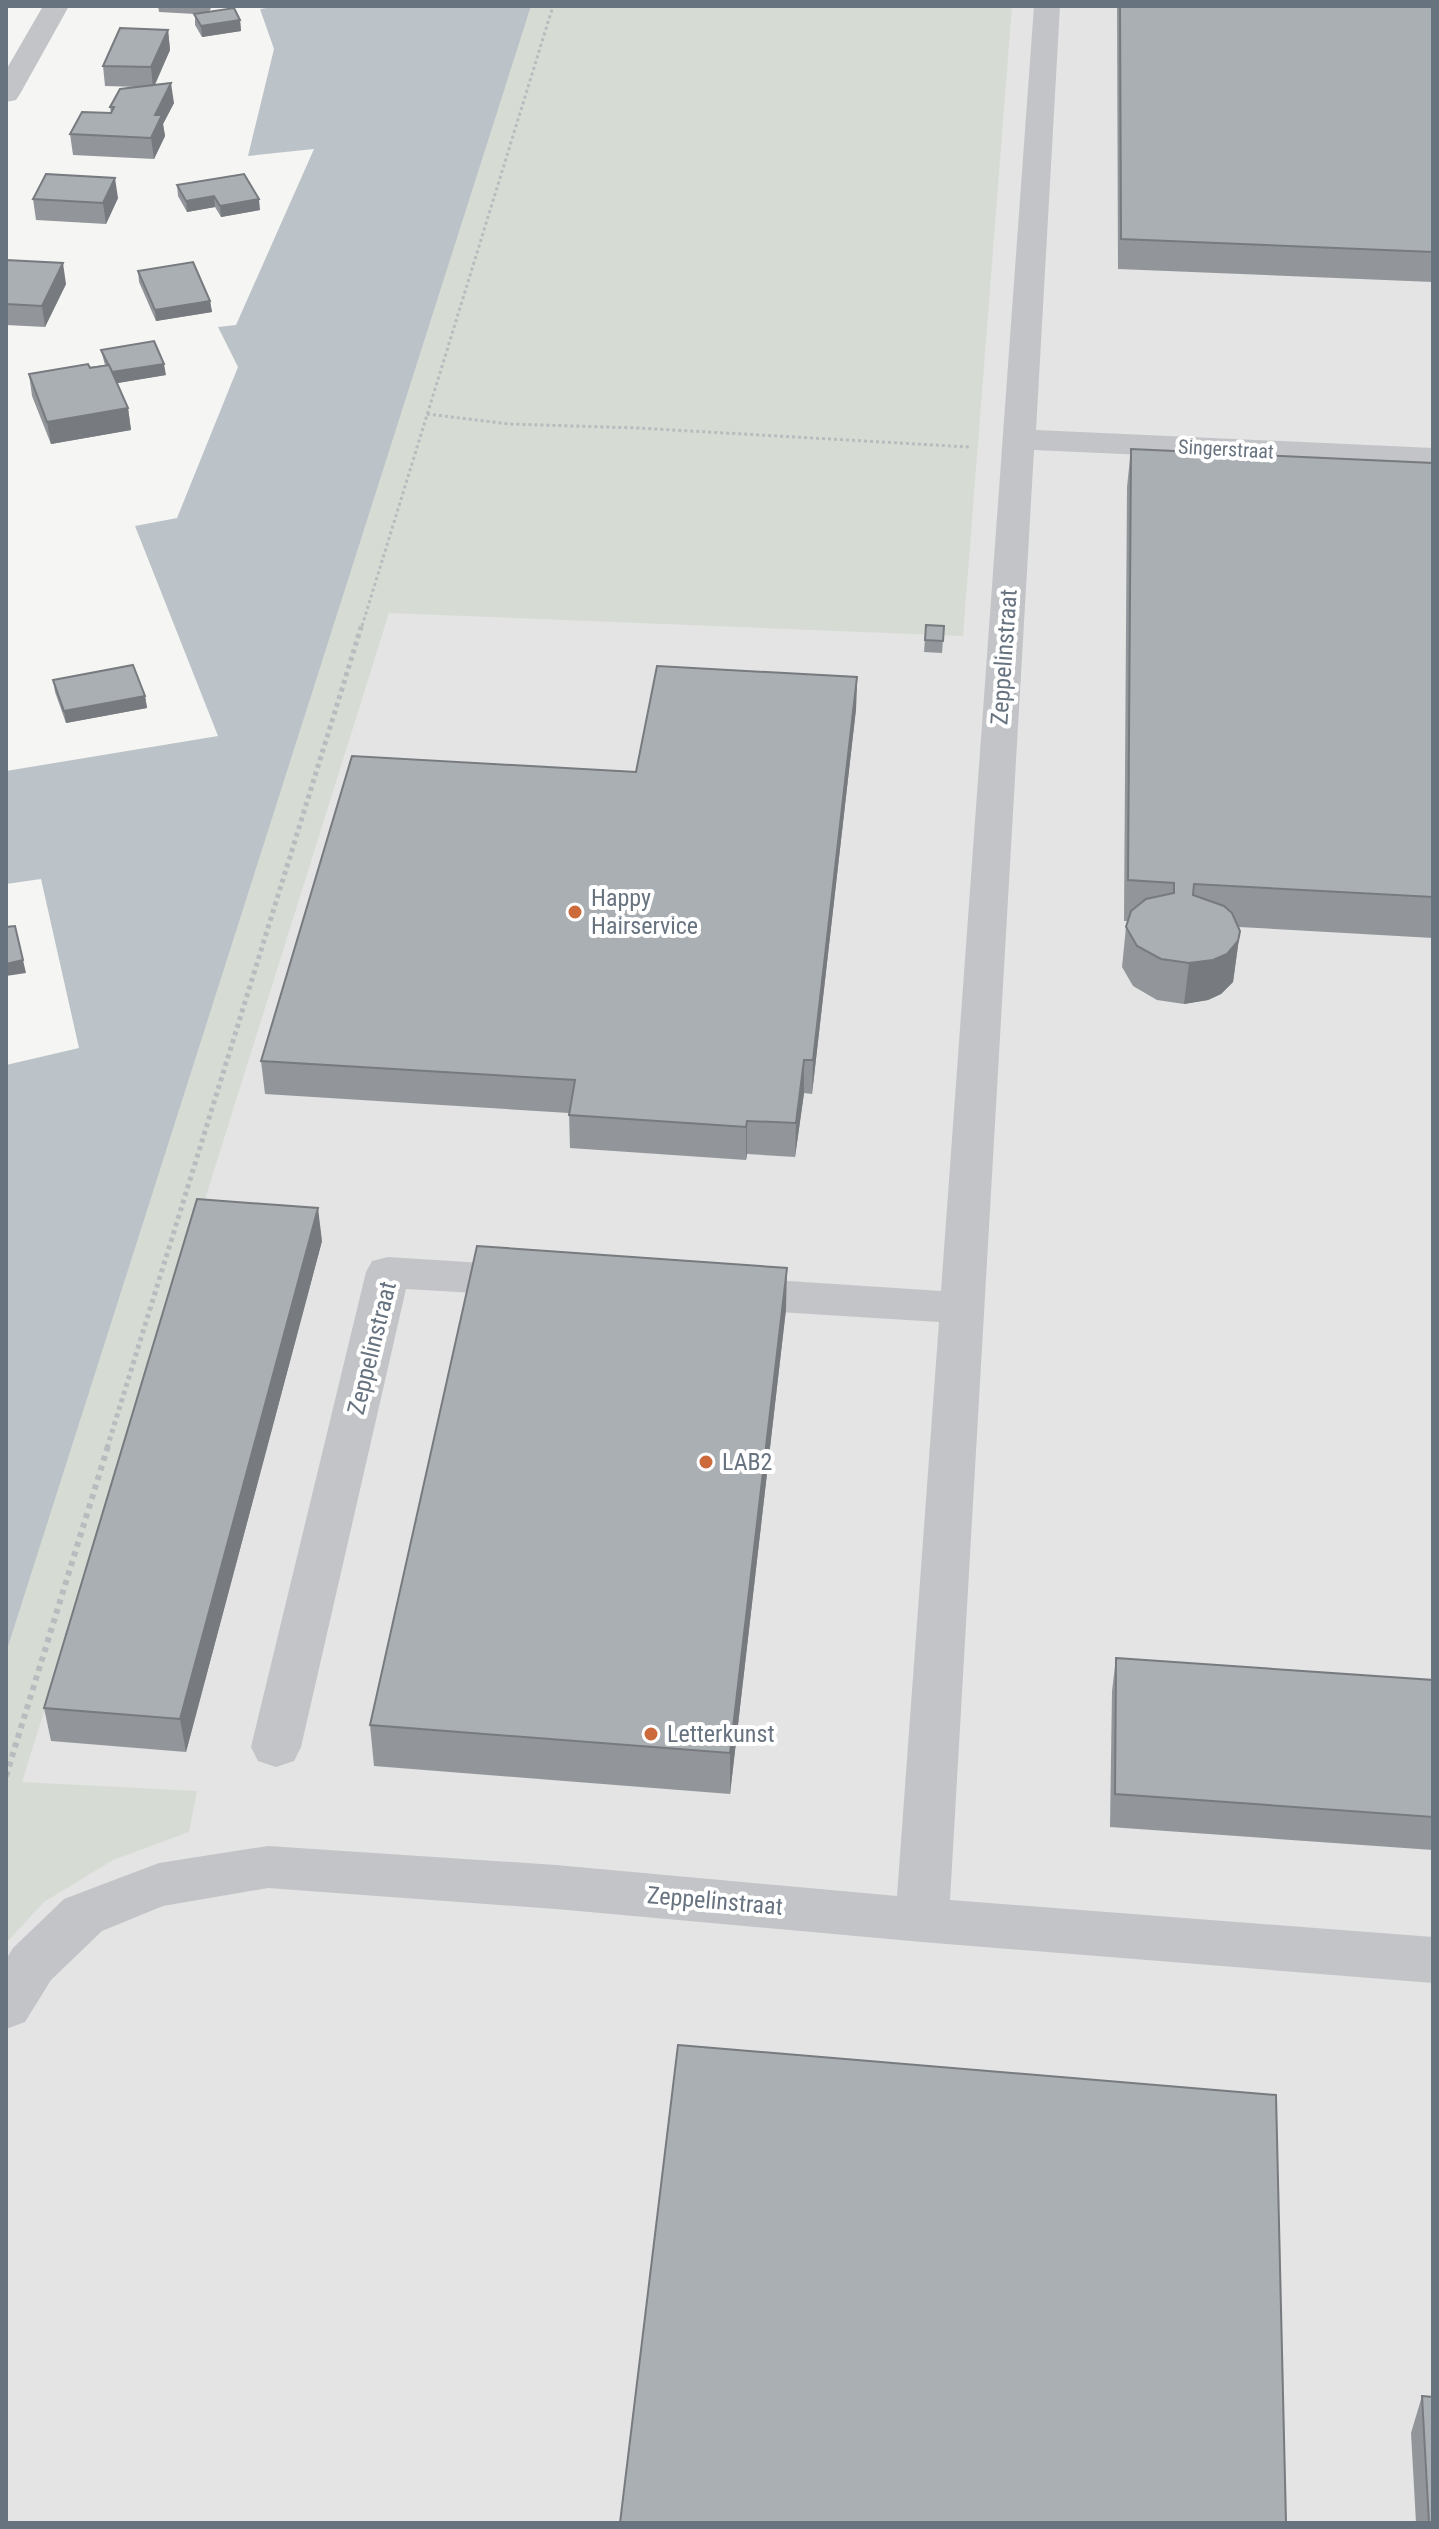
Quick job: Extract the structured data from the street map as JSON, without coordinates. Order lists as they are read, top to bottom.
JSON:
{
  "streets": {
    "street": ["Singerstraat", "Zeppelinstraat"]
  },
  "crossings": [
    ["Singerstraat", "Zeppelinstraat"]
  ],
  "places": ["Happy Hairservice", "LAB2", "Letterkunst"]
}
